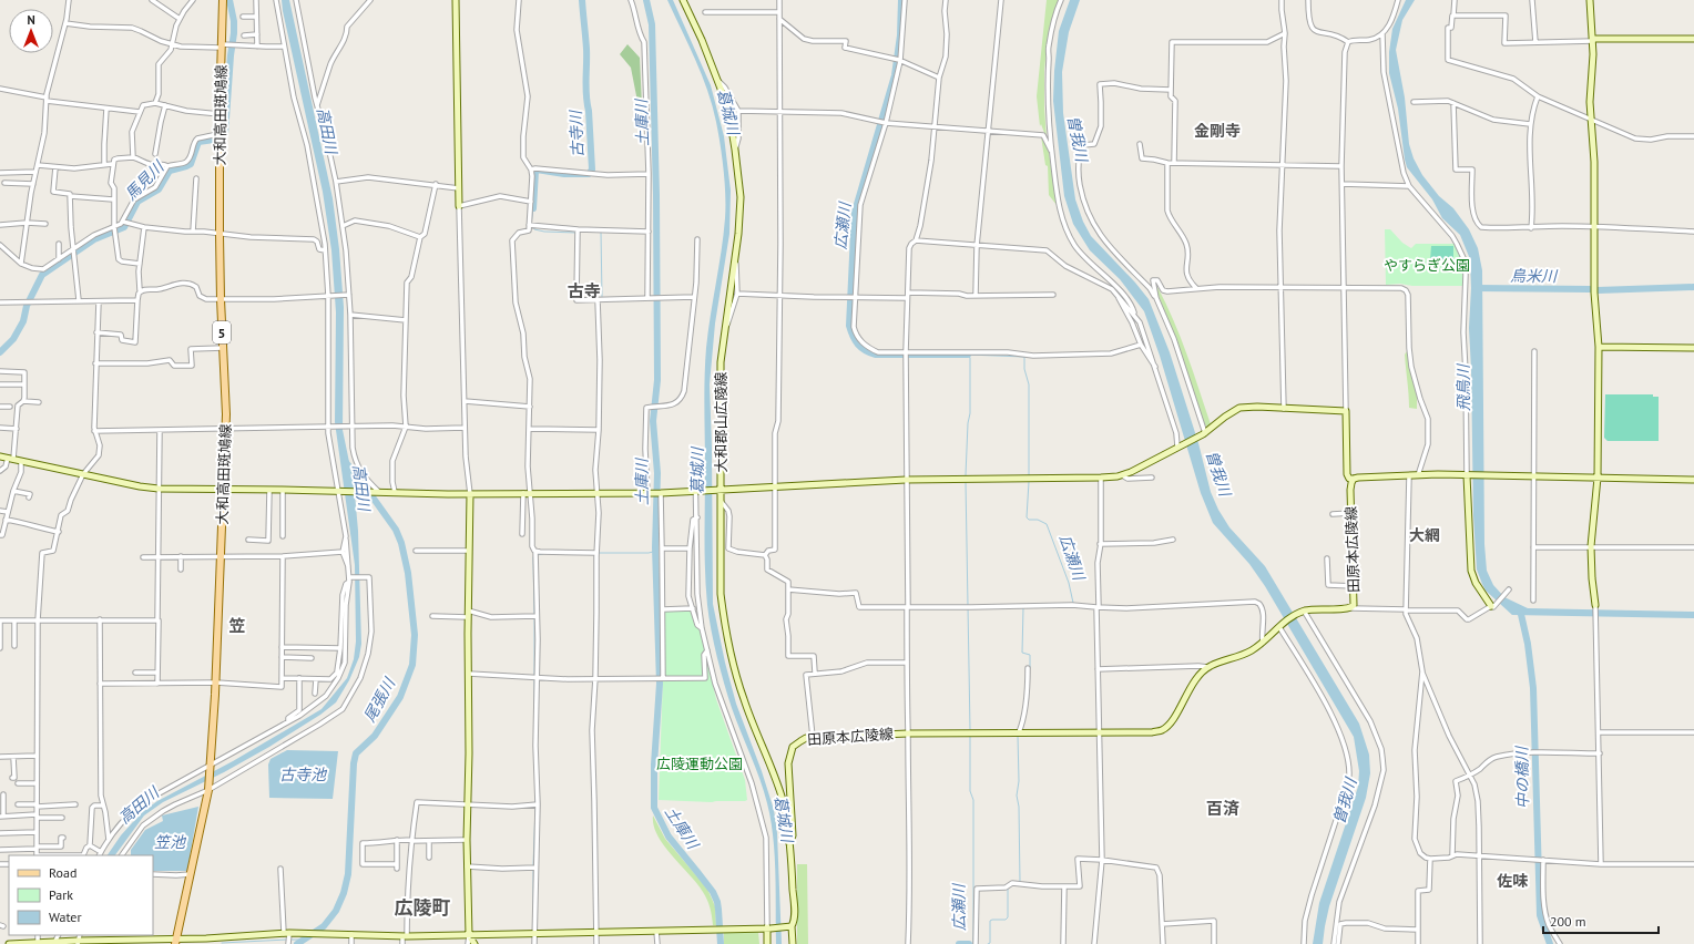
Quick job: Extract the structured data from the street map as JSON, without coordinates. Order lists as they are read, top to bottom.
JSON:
{
  "streets": {
    "main road": ["大和高田斑鳩線", "5"],
    "street": ["大和郡山広陵線", "田原本広陵線"]
  },
  "crossings": [
    ["大和郡山広陵線", "田原本広陵線"]
  ],
  "districts": [
    "金剛寺",
    "古寺",
    "大網",
    "笠",
    "百済",
    "佐味",
    "広陵町"
  ],
  "water": [
    "葛城川",
    "土庫川",
    "高田川",
    "古寺川",
    "曽我川",
    "馬見川",
    "広瀬川",
    "烏米川",
    "飛鳥川",
    "尾張川",
    "古寺池",
    "中の橋川",
    "笠池"
  ],
  "parks": ["やすらぎ公園", "広陵運動公園"],
  "legend": ["Road", "Park", "Water"],
  "scale_bar": "200 m",
  "north": "top"
}
